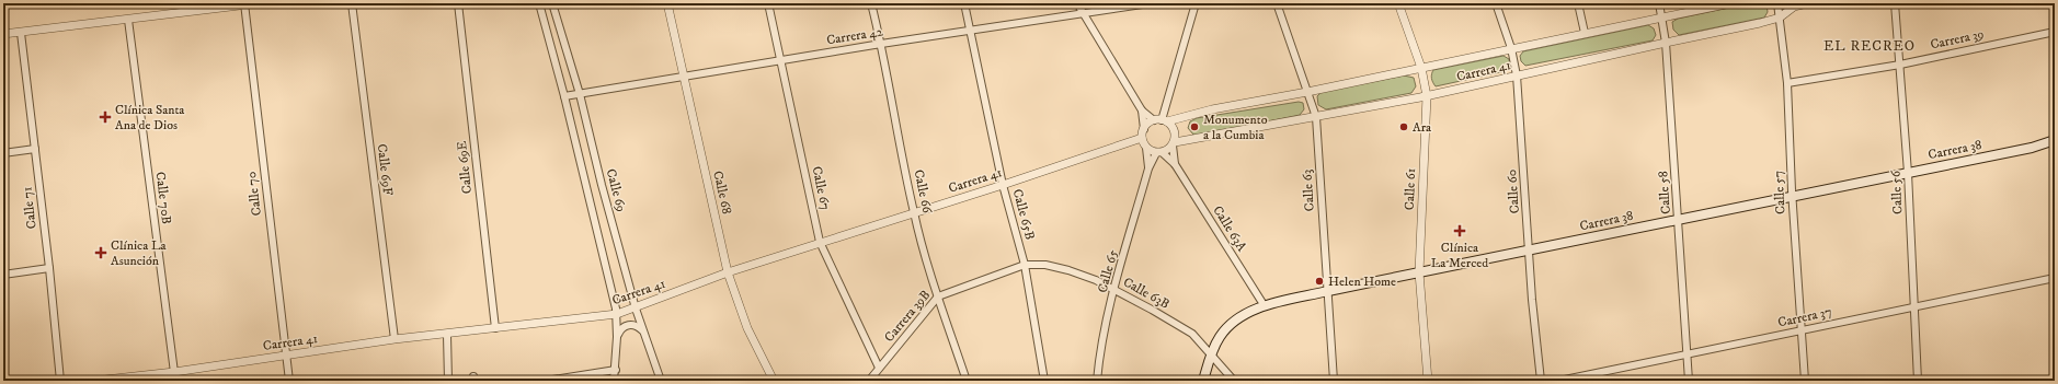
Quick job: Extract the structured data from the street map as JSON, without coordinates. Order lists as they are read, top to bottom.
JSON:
{
  "streets": {
    "main road": ["Carrera 38"],
    "street": [
      "Carrera 42",
      "Carrera 39",
      "Carrera 41",
      "Calle 69E",
      "Calle 69F",
      "Calle 67",
      "Calle 61",
      "Calle 69",
      "Calle 63",
      "Calle 66",
      "Calle 60",
      "Calle 68",
      "Calle 58",
      "Calle 57",
      "Calle 56",
      "Calle 70",
      "Calle 70B",
      "Calle 71",
      "Calle 65B",
      "Calle 63A",
      "Calle 65",
      "Calle 63B",
      "Carrera 39B",
      "Carrera 37"
    ]
  },
  "crossings": [
    ["Carrera 42", "Calle 67"],
    ["Carrera 42", "Calle 69"],
    ["Carrera 42", "Calle 66"],
    ["Carrera 42", "Calle 68"],
    ["Carrera 42", "Calle 65B"],
    ["Carrera 39", "Calle 57"],
    ["Carrera 39", "Calle 56"],
    ["Carrera 41", "Calle 69E"],
    ["Carrera 41", "Calle 69F"],
    ["Carrera 41", "Calle 67"],
    ["Carrera 41", "Calle 61"],
    ["Carrera 41", "Calle 69"],
    ["Carrera 41", "Calle 63"],
    ["Carrera 41", "Calle 66"],
    ["Carrera 41", "Calle 60"],
    ["Carrera 41", "Calle 68"],
    ["Carrera 41", "Calle 58"],
    ["Carrera 41", "Calle 57"],
    ["Carrera 41", "Calle 70"],
    ["Carrera 41", "Calle 70B"],
    ["Carrera 41", "Calle 65B"],
    ["Carrera 41", "Calle 63A"],
    ["Carrera 41", "Calle 65"],
    ["Carrera 38", "Calle 61"],
    ["Carrera 38", "Calle 63"],
    ["Carrera 38", "Calle 60"],
    ["Carrera 38", "Calle 58"],
    ["Carrera 38", "Calle 57"],
    ["Carrera 38", "Calle 56"],
    ["Carrera 38", "Calle 63A"],
    ["Carrera 38", "Calle 63B"],
    ["Calle 67", "Carrera 39B"],
    ["Calle 66", "Carrera 39B"],
    ["Calle 58", "Carrera 37"],
    ["Calle 57", "Carrera 37"],
    ["Calle 56", "Carrera 37"],
    ["Calle 65B", "Calle 63B"],
    ["Calle 65B", "Carrera 39B"],
    ["Calle 63A", "Calle 65"],
    ["Calle 65", "Calle 63B"],
    ["Calle 63B", "Carrera 39B"]
  ],
  "districts": ["EL RECREO"],
  "places": {
    "health": ["Clínica Santa Ana de Dios", "Clínica La Merced", "Clínica La Asunción"],
    "other": ["Monumento a la Cumbia", "Ara", "Helen Home"]
  }
}
